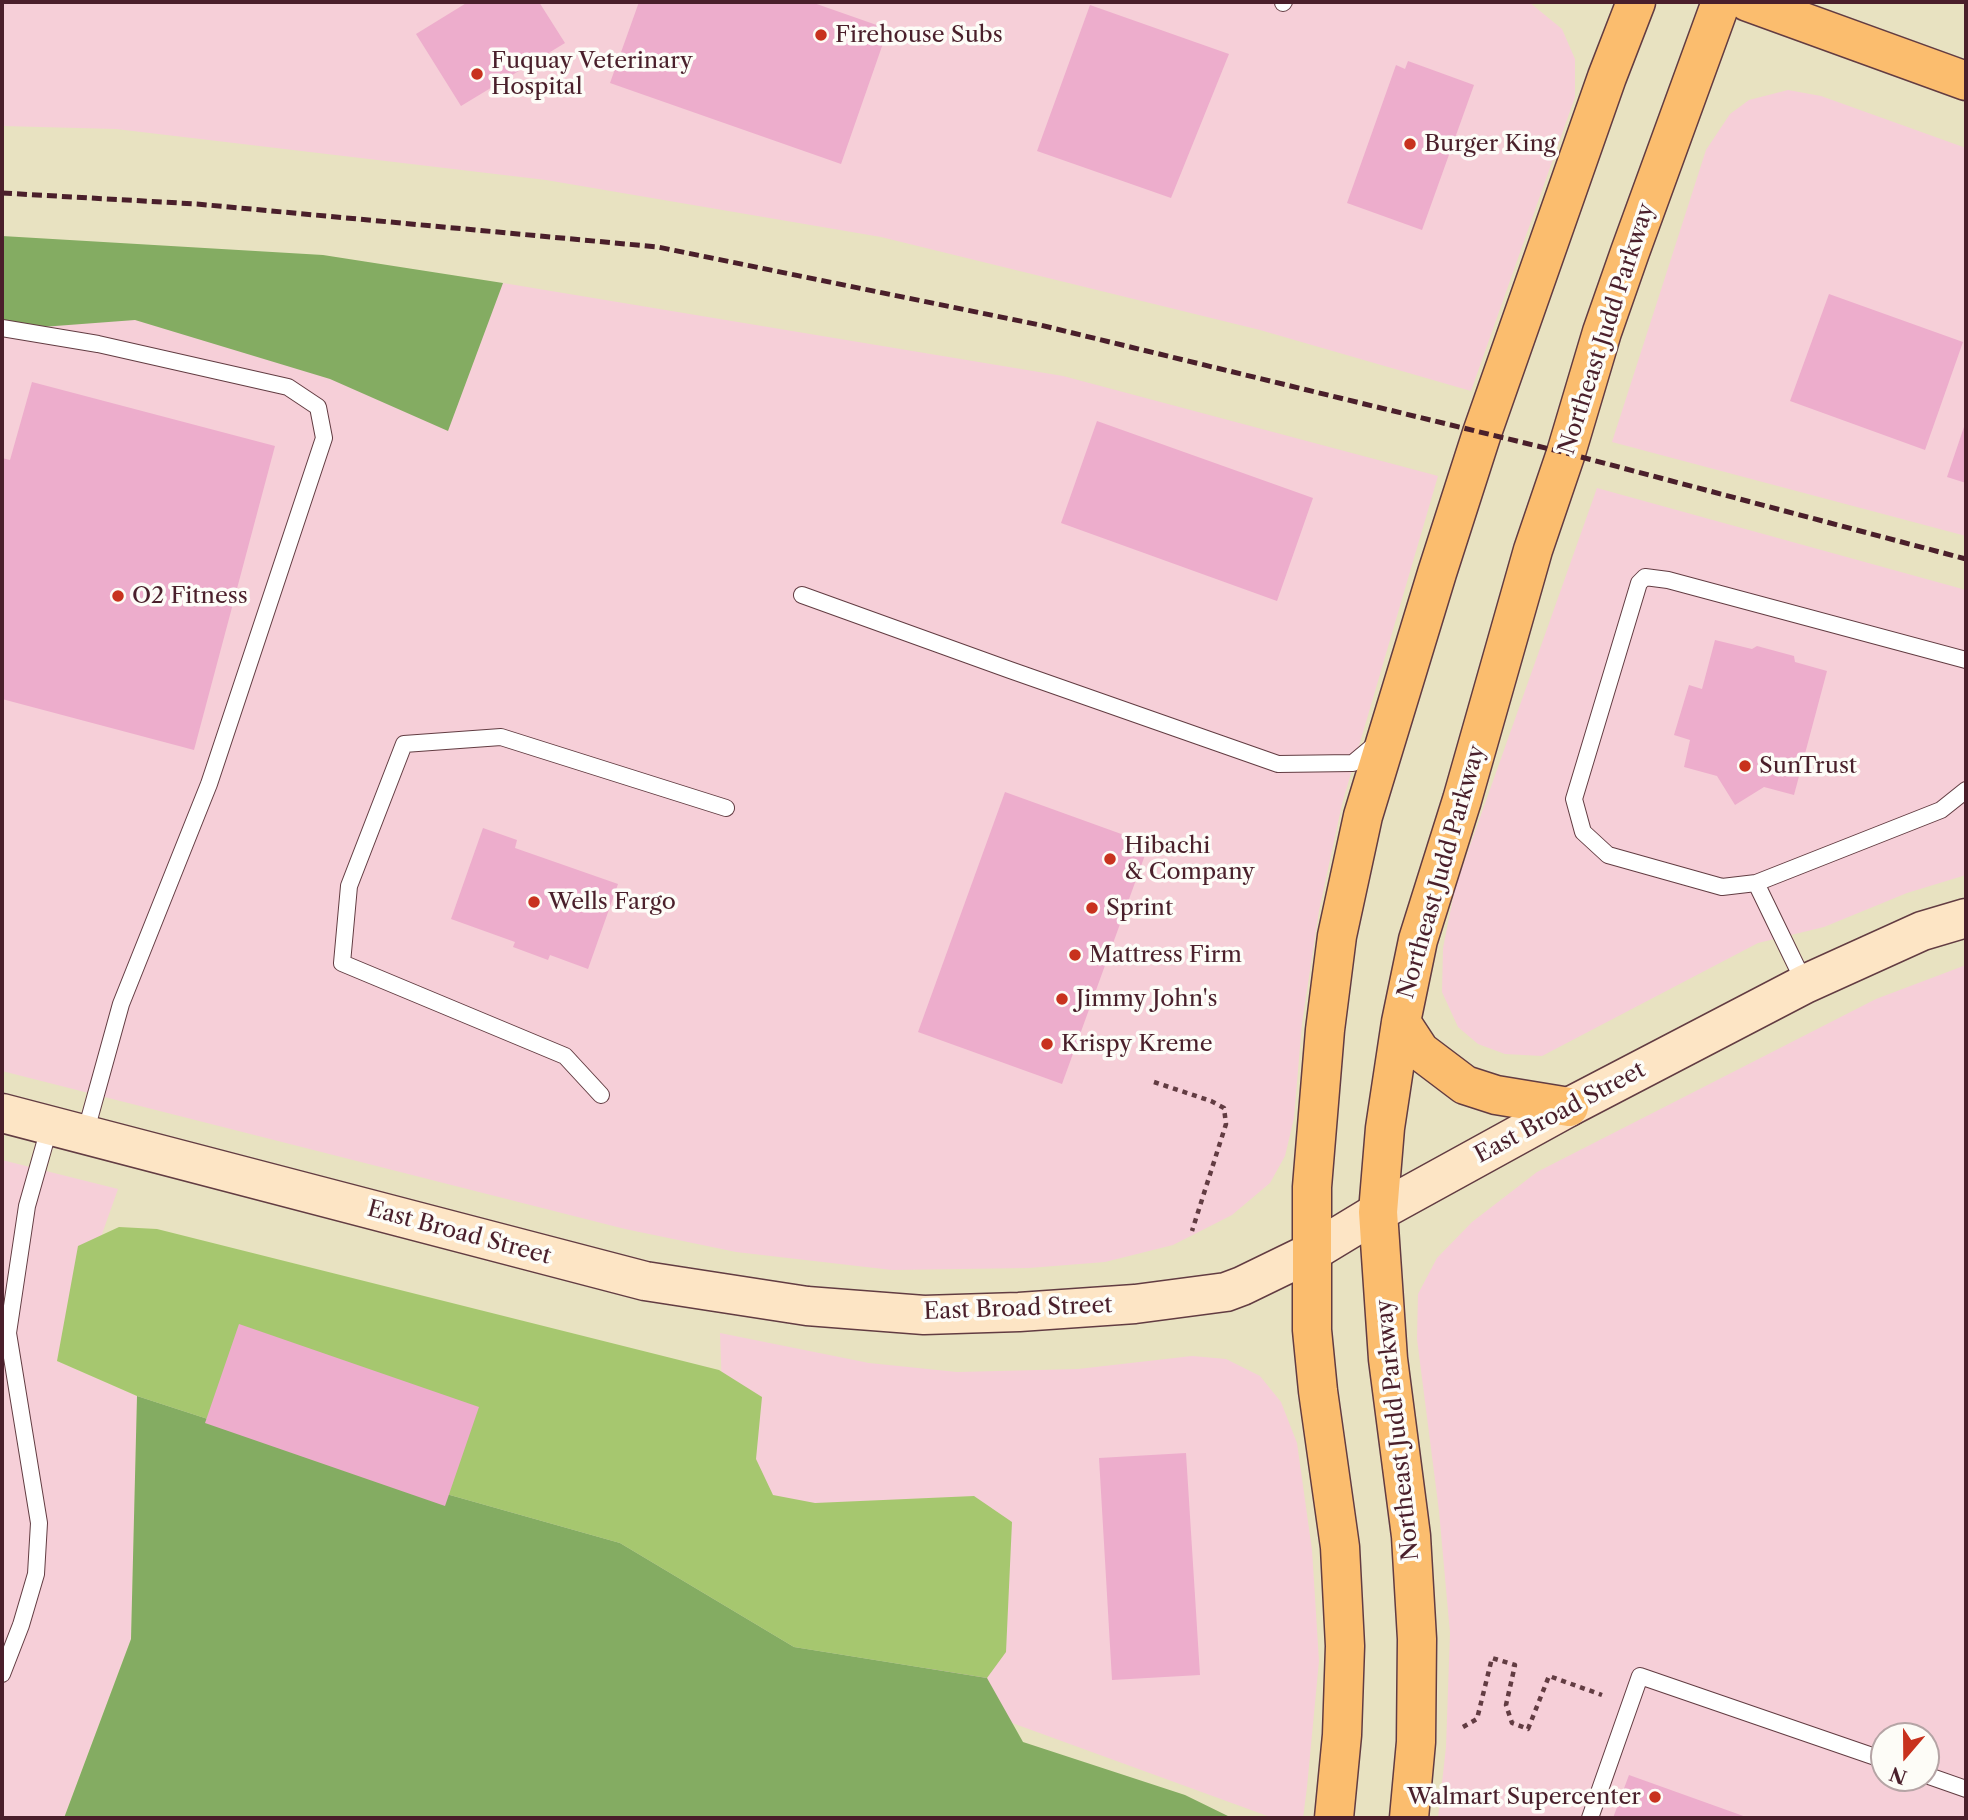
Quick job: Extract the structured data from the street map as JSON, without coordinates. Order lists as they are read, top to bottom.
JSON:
{
  "streets": {
    "main road": ["Northeast Judd Parkway", "East Broad Street"]
  },
  "crossings": [
    ["Northeast Judd Parkway", "East Broad Street"]
  ],
  "places": [
    "Firehouse Subs",
    "Fuquay Veterinary Hospital",
    "Burger King",
    "O2 Fitness",
    "SunTrust",
    "Hibachi & Company",
    "Wells Fargo",
    "Sprint",
    "Mattress Firm",
    "Jimmy John's",
    "Krispy Kreme",
    "Walmart Supercenter"
  ],
  "north": "bottom"
}
